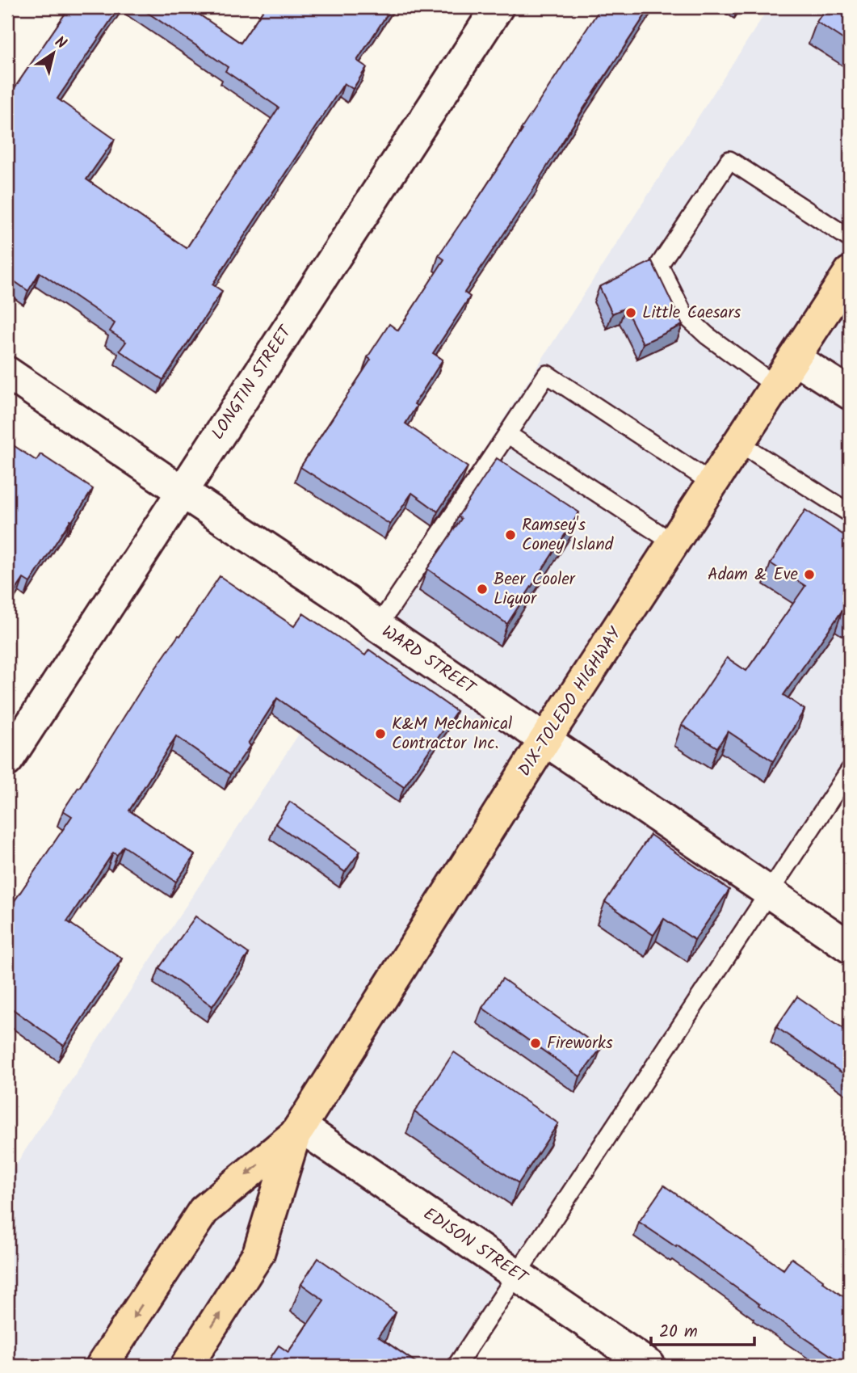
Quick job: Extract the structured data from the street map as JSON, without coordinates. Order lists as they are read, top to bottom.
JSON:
{
  "streets": {
    "main road": ["DIX-TOLEDO HIGHWAY"],
    "street": ["LONGTIN STREET", "WARD STREET", "EDISON STREET"]
  },
  "crossings": [
    ["LONGTIN STREET", "WARD STREET"],
    ["WARD STREET", "DIX-TOLEDO HIGHWAY"],
    ["DIX-TOLEDO HIGHWAY", "EDISON STREET"]
  ],
  "places": [
    "Little Caesars",
    "Ramsey's Coney Island",
    "Adam & Eve",
    "Beer Cooler Liquor",
    "K&M Mechanical Contractor Inc.",
    "Fireworks"
  ],
  "scale_bar": "20 m",
  "north": "top right"
}
